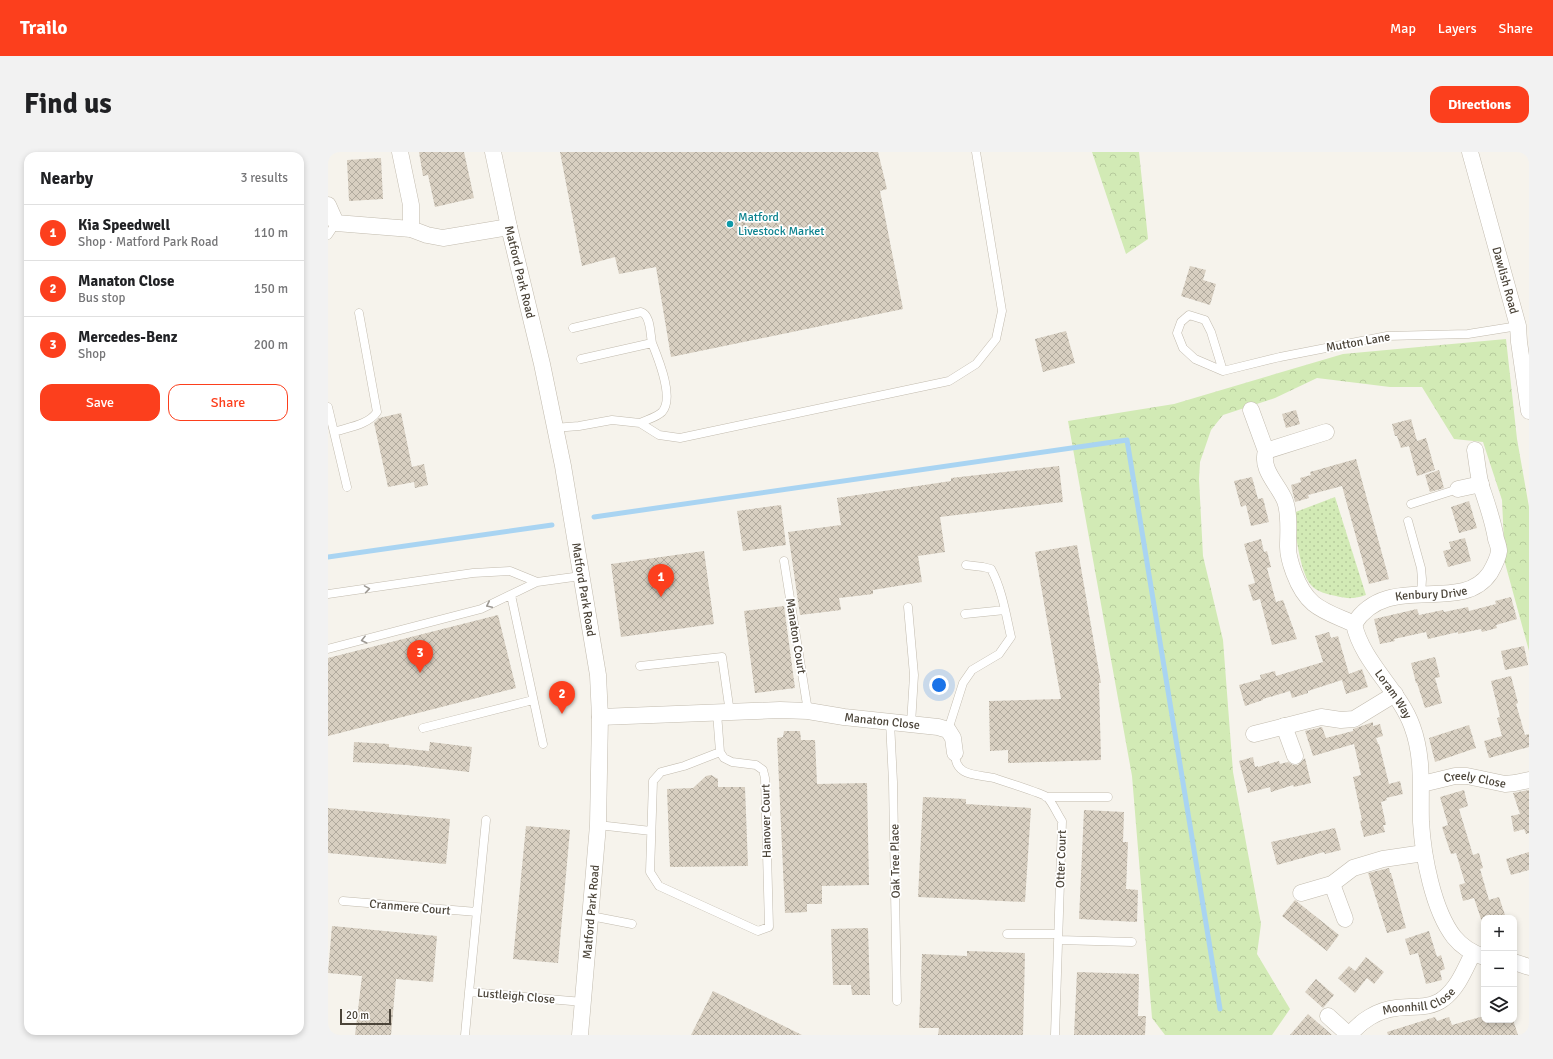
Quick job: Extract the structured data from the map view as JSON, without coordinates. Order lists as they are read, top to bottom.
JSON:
{
  "streets": {
    "street": [
      "Matford Park Road",
      "Dawlish Road",
      "Kenbury Drive",
      "Loram Way",
      "Manaton Close",
      "Creely Close",
      "Moonhill Close"
    ],
    "lane": [
      "Mutton Lane",
      "Manaton Court",
      "Hanover Court",
      "Otter Court",
      "Oak Tree Place",
      "Cranmere Court",
      "Lustleigh Close"
    ]
  },
  "crossings": [
    ["Matford Park Road", "Manaton Close"],
    ["Matford Park Road", "Lustleigh Close"],
    ["Dawlish Road", "Mutton Lane"],
    ["Kenbury Drive", "Loram Way"],
    ["Manaton Court", "Manaton Close"],
    ["Loram Way", "Creely Close"],
    ["Loram Way", "Moonhill Close"],
    ["Manaton Close", "Oak Tree Place"]
  ],
  "places": ["Matford Livestock Market"],
  "scale_bar": "20 m",
  "page": {
    "header": "Trailo",
    "nav": ["Map", "Layers", "Share"],
    "buttons": [
      "Directions",
      ["Save", "Share"]
    ],
    "title": "Find us",
    "heading": ["Nearby", "3 results"],
    "list": [
      {
        "mark": "1",
        "name": "Kia Speedwell",
        "note": "Shop · Matford Park Road",
        "value": "110 m"
      },
      {
        "mark": "2",
        "name": "Manaton Close",
        "note": "Bus stop",
        "value": "150 m"
      },
      {
        "mark": "3",
        "name": "Mercedes-Benz",
        "note": "Shop",
        "value": "200 m"
      }
    ],
    "pins": ["1", "3", "2"],
    "map_buttons": ["+", "−"],
    "scale": "20 m"
  }
}
